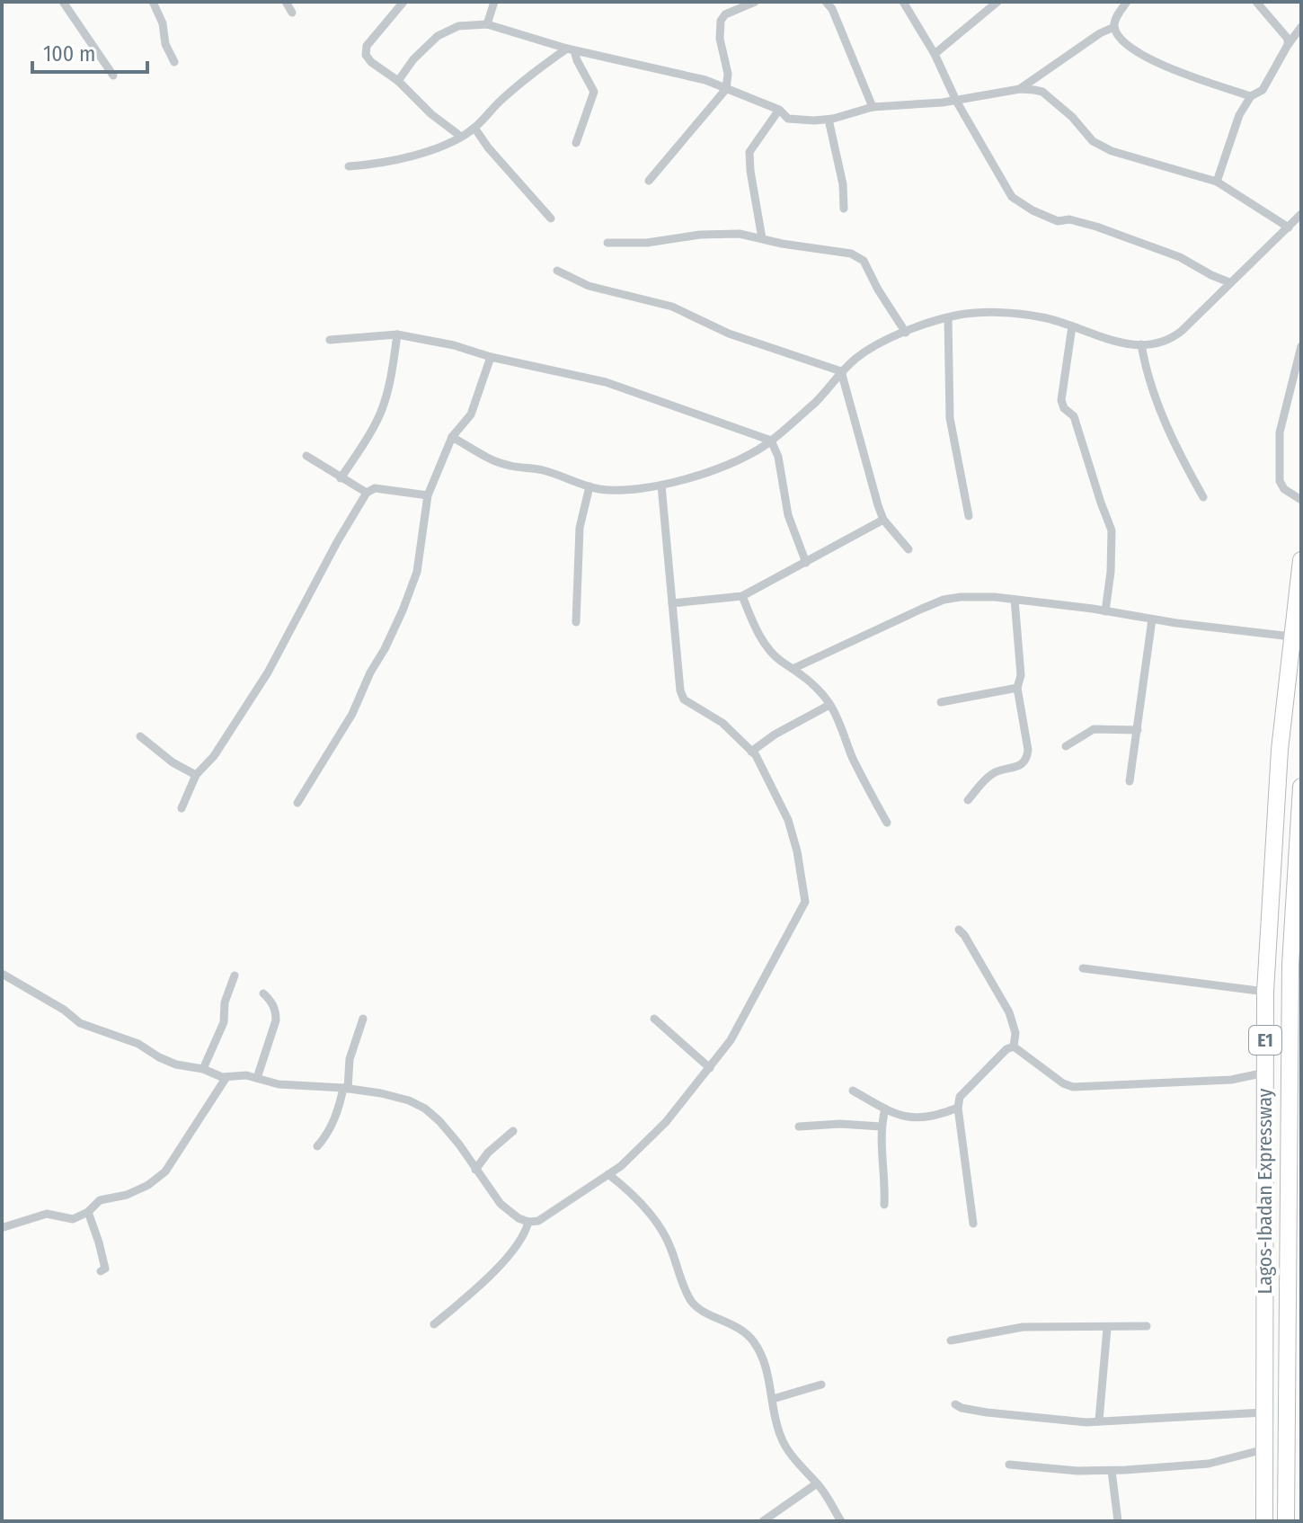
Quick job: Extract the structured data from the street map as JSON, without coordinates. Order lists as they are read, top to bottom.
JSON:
{
  "streets": {
    "highway": ["E1", "Lagos-Ibadan Expressway"]
  },
  "scale_bar": "100 m"
}
